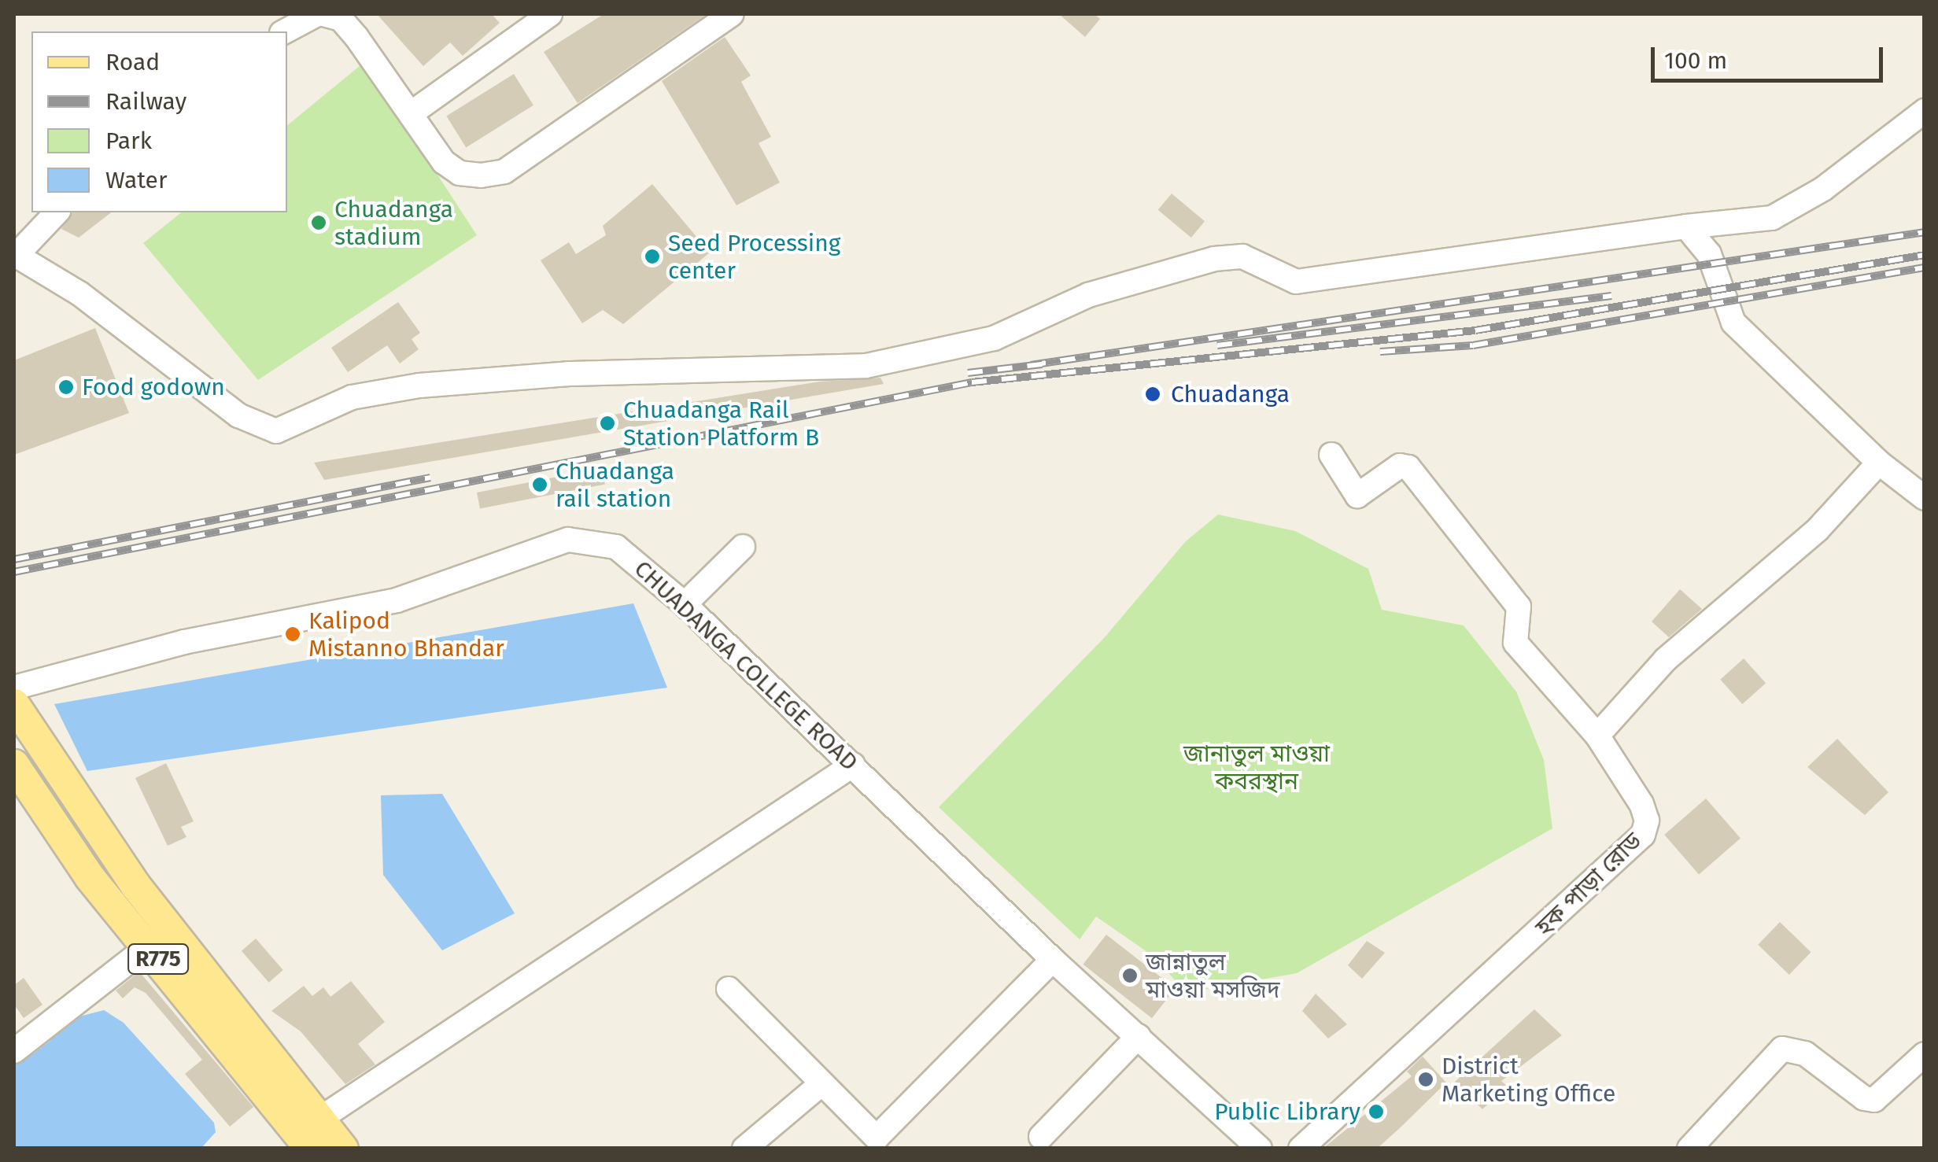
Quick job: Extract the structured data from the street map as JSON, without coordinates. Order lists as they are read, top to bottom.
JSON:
{
  "streets": {
    "main road": ["R775"],
    "street": ["CHUADANGA COLLEGE ROAD", "হক পাড়া রোড"]
  },
  "parks": ["জানাতুল মাওয়া কবরস্থান"],
  "places": [
    "Chuadanga stadium",
    "Seed Processing center",
    "Food godown",
    "Chuadanga",
    "Chuadanga Rail Station Platform B",
    "Chuadanga rail station",
    "Kalipod Mistanno Bhandar",
    "জান্নাতুল মাওয়া মসজিদ",
    "District Marketing Office",
    "Public Library"
  ],
  "legend": [
    "Road",
    "Railway",
    "Park",
    "Water"
  ],
  "scale_bar": "100 m"
}
